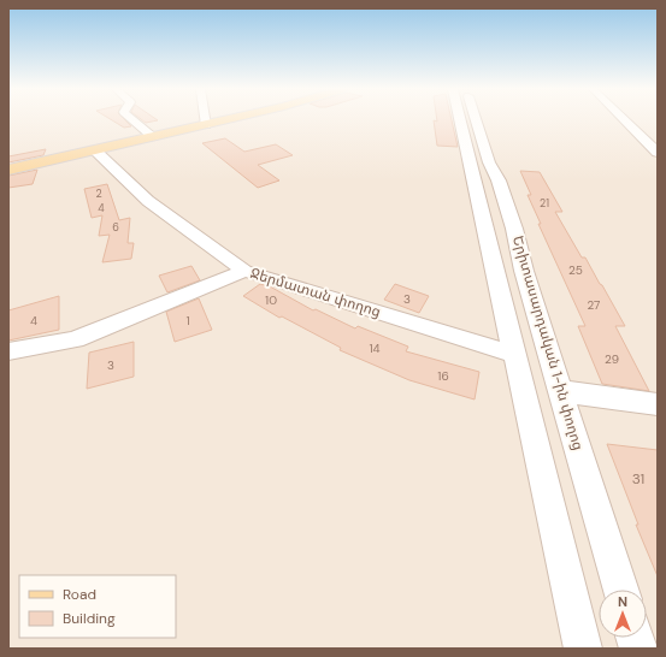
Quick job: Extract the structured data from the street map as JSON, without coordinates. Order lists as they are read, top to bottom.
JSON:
{
  "streets": {
    "street": ["Ջերմատան փողոց", "Երիտասարդական 1-ին փողոց"]
  },
  "house_numbers": [
    "2",
    "21",
    "4",
    "6",
    "25",
    "3",
    "10",
    "27",
    "4",
    "1",
    "14",
    "29",
    "3",
    "16",
    "31"
  ],
  "legend": ["Road", "Building"],
  "north": "top"
}
